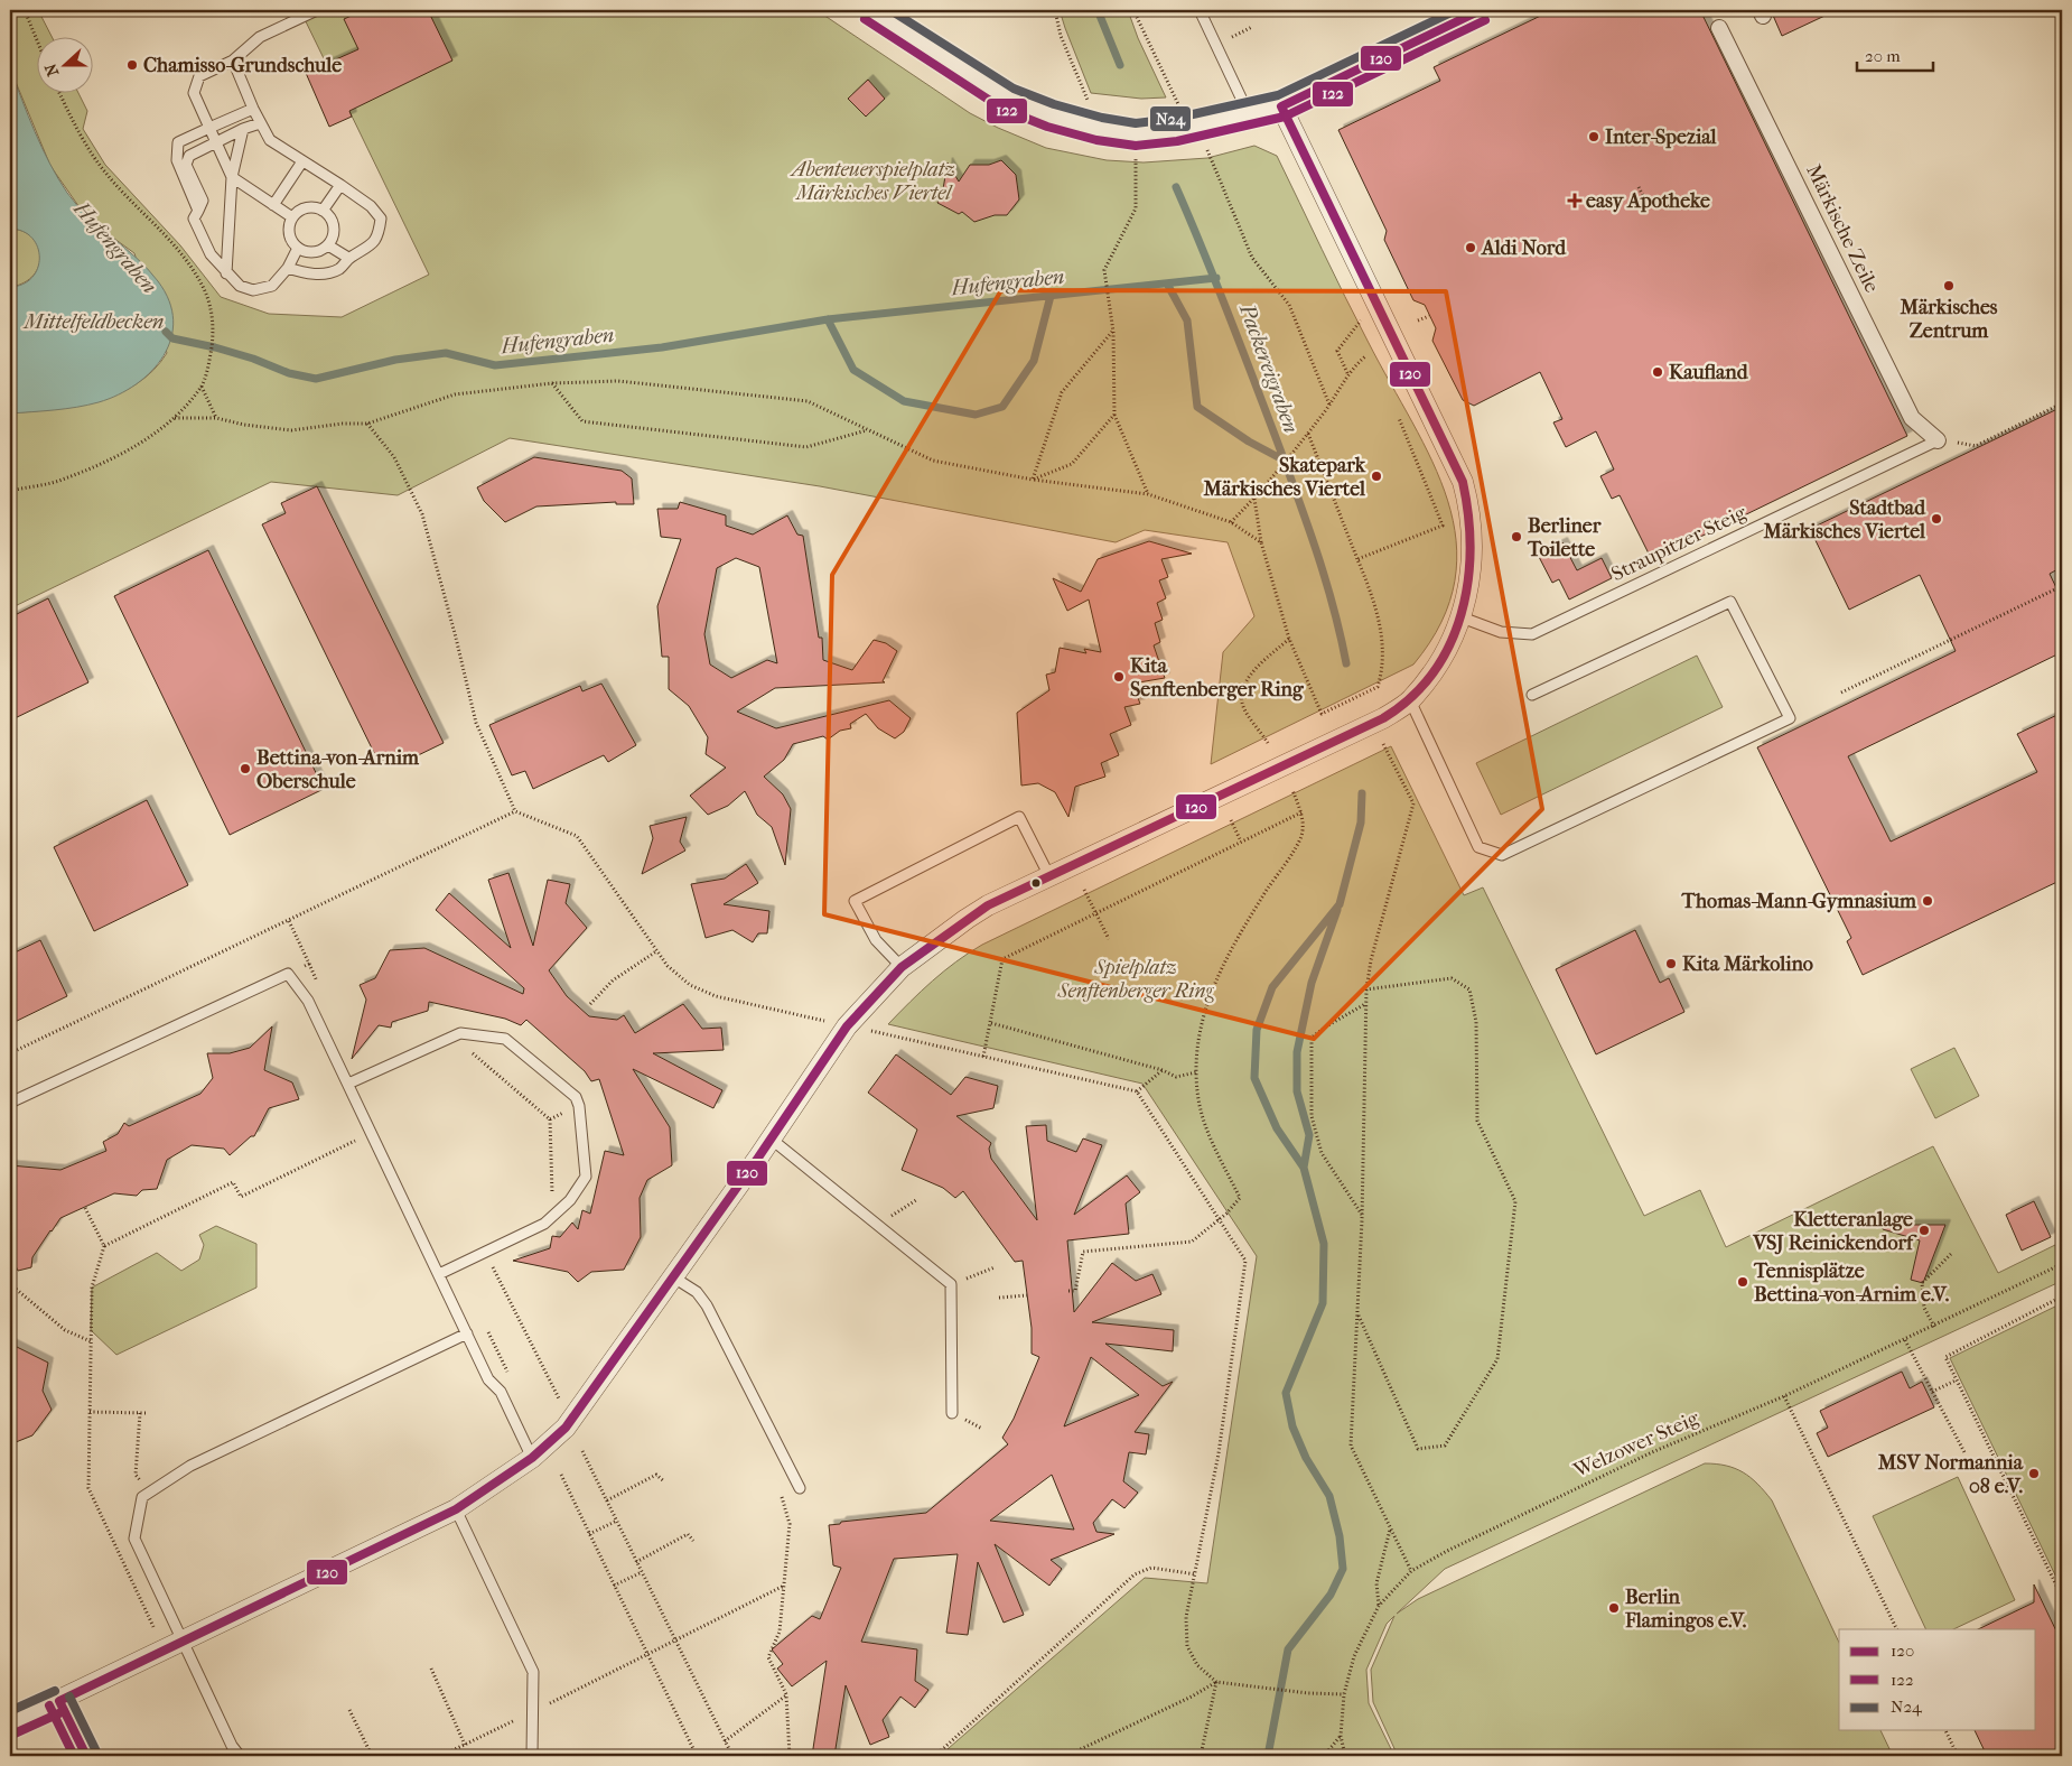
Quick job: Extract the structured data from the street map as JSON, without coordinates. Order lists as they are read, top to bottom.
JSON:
{
  "streets": {
    "street": ["Märkische Zeile"],
    "lane": ["Straupitzer Steig"],
    "path": ["Welzower Steig"]
  },
  "crossings": [
    ["Märkische Zeile", "Straupitzer Steig"]
  ],
  "water": ["Hufengraben", "Mittelfeldbecken", "Packereigraben"],
  "parks": ["Abenteuerspielplatz Märkisches Viertel", "Spielplatz Senftenberger Ring"],
  "places": {
    "other": [
      "Chamisso-Grundschule",
      "Inter-Spezial",
      "Aldi Nord",
      "Märkisches Zentrum",
      "Kaufland",
      "Skatepark Märkisches Viertel",
      "Stadtbad Märkisches Viertel",
      "Berliner Toilette",
      "Kita Senftenberger Ring",
      "Bettina-von-Arnim Oberschule",
      "Thomas-Mann-Gymnasium",
      "Kita Märkolino",
      "Kletteranlage VSJ Reinickendorf",
      "Tennisplätze Bettina-von-Arnim e.V.",
      "MSV Normannia 08 e.V.",
      "Berlin Flamingos e.V."
    ],
    "health": ["easy Apotheke"]
  },
  "lines": ["transit line 120", "transit line N24", "transit line 122"],
  "legend": ["120", "122", "N24"],
  "scale_bar": "20 m",
  "north": "left"
}
